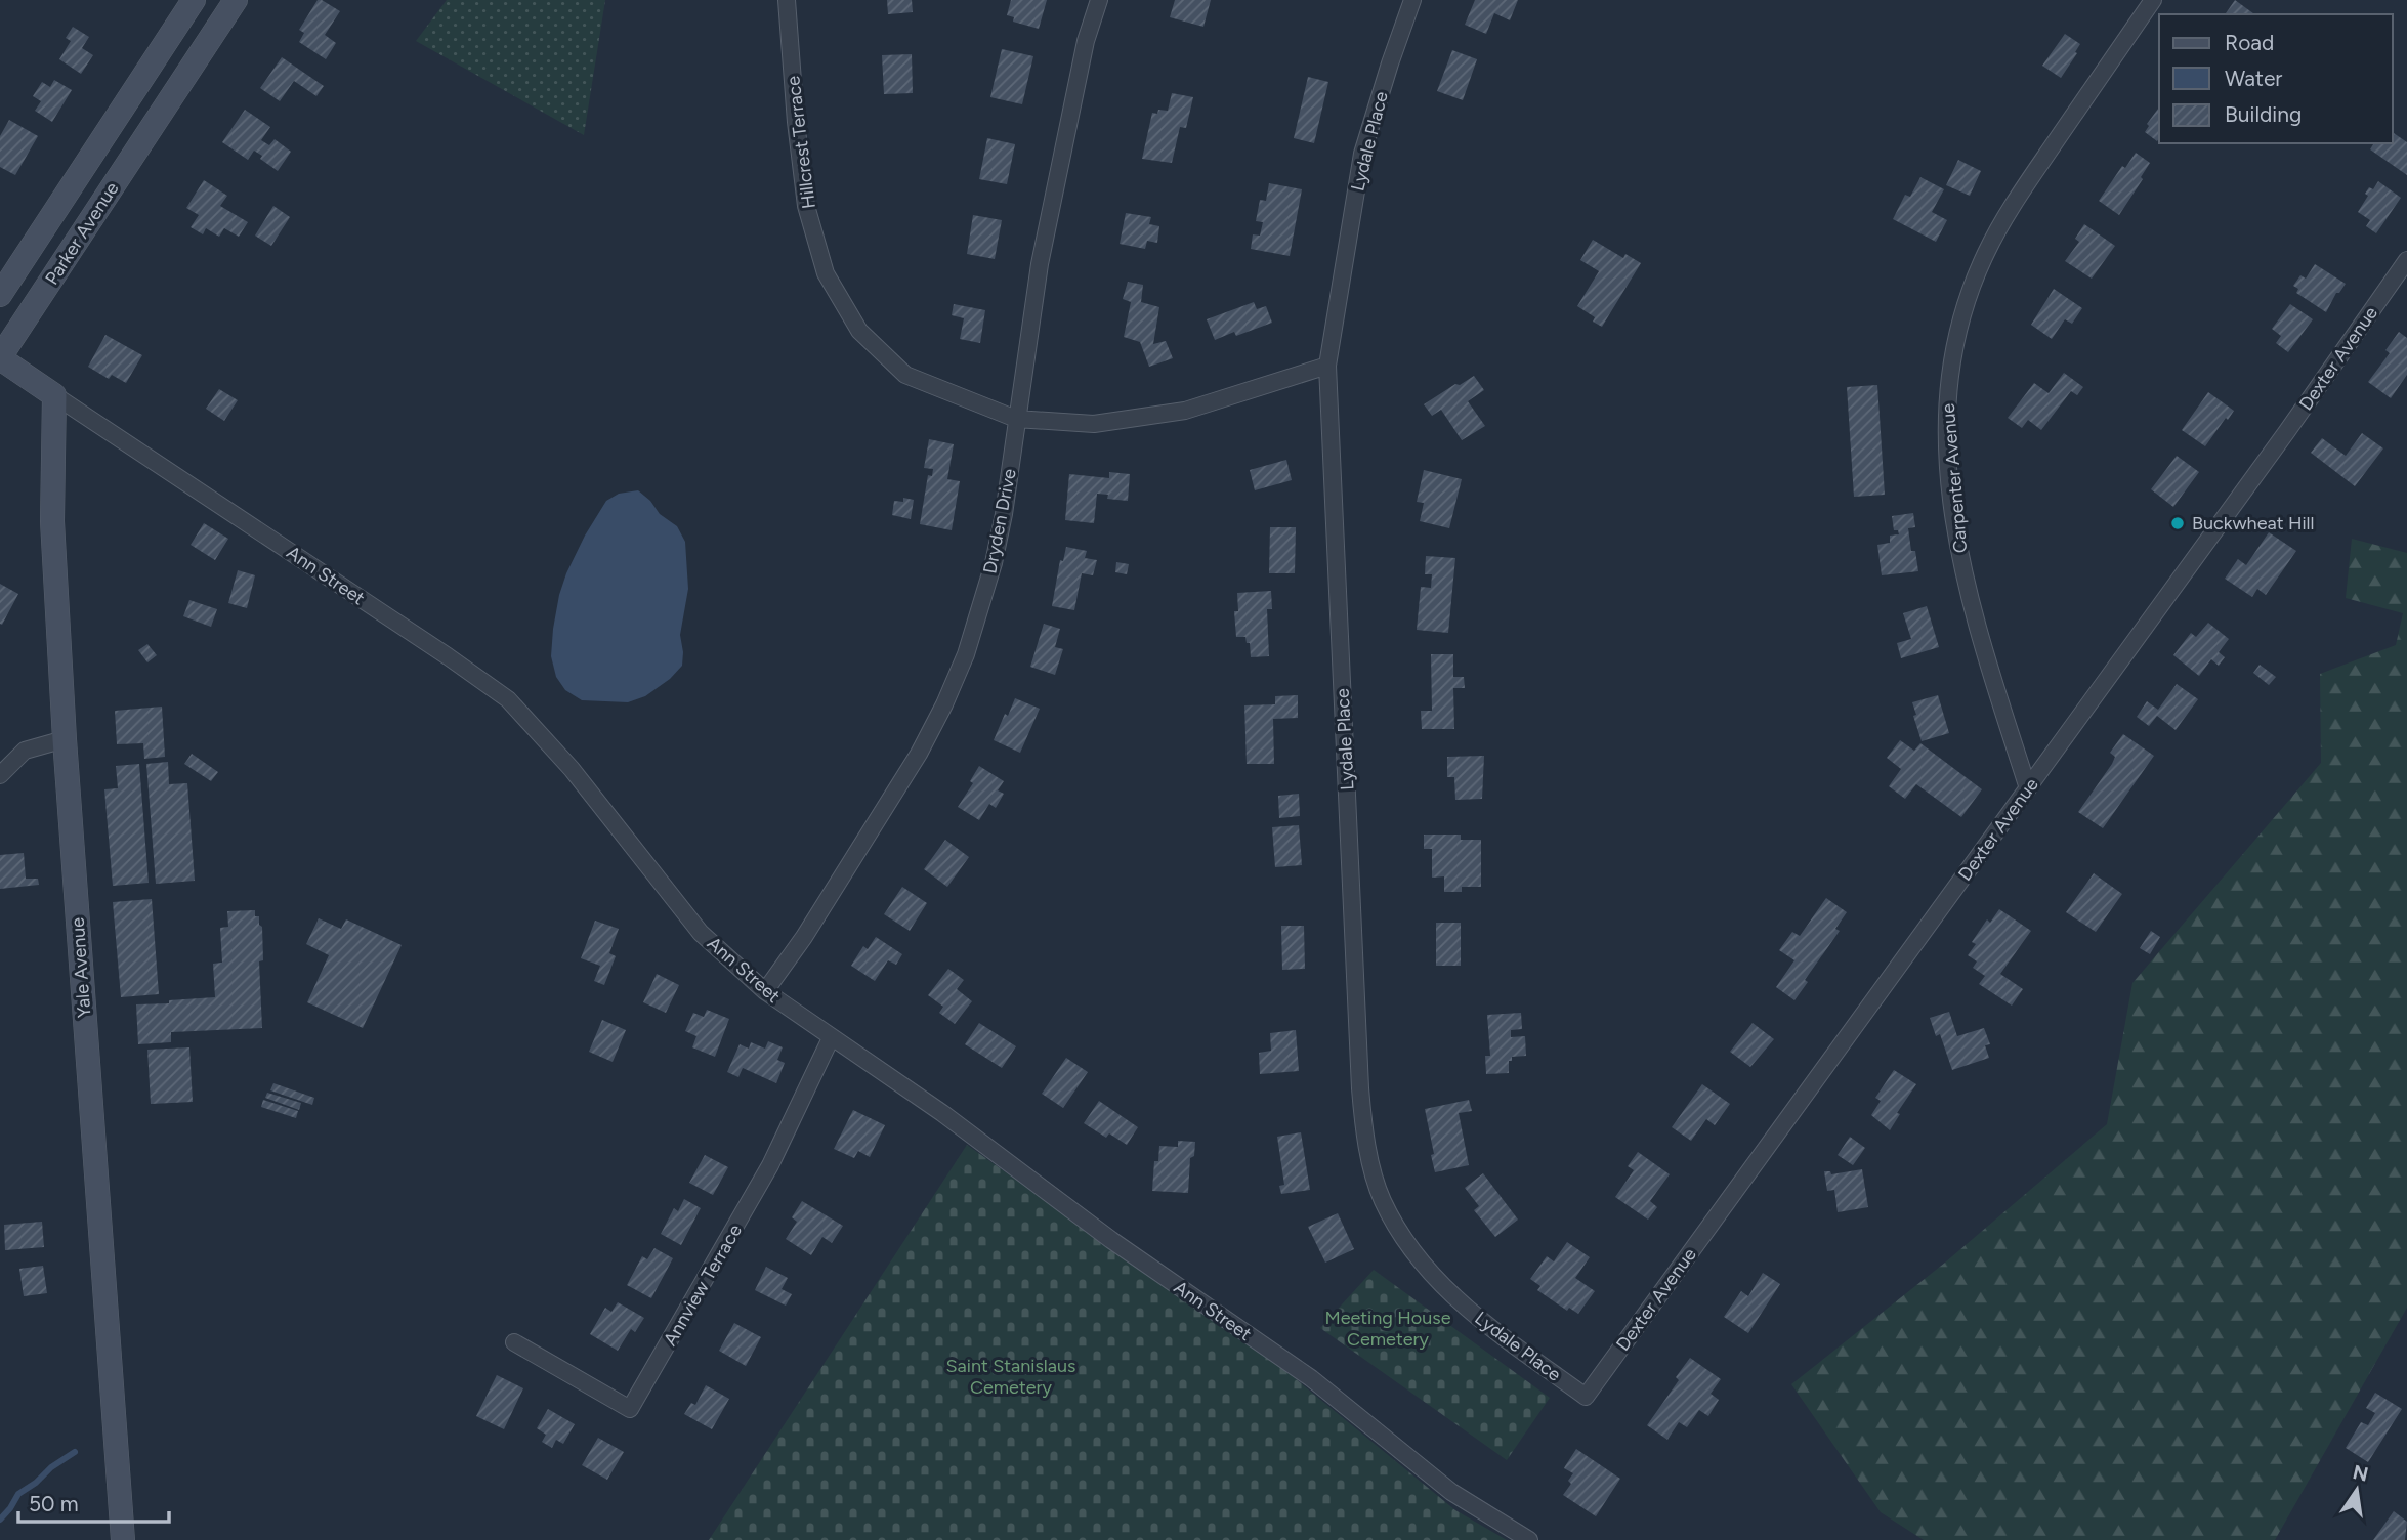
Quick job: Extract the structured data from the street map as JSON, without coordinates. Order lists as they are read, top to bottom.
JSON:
{
  "streets": {
    "main road": ["Parker Avenue", "Ann Street", "Yale Avenue"],
    "street": [
      "Lydale Place",
      "Hillcrest Terrace",
      "Dexter Avenue",
      "Carpenter Avenue",
      "Dryden Drive",
      "Annview Terrace"
    ]
  },
  "crossings": [
    ["Lydale Place", "Hillcrest Terrace"],
    ["Lydale Place", "Dexter Avenue"],
    ["Hillcrest Terrace", "Dryden Drive"],
    ["Parker Avenue", "Ann Street"],
    ["Dexter Avenue", "Carpenter Avenue"],
    ["Dryden Drive", "Ann Street"],
    ["Ann Street", "Yale Avenue"],
    ["Ann Street", "Annview Terrace"]
  ],
  "parks": ["Meeting House Cemetery", "Saint Stanislaus Cemetery"],
  "places": ["Buckwheat Hill"],
  "legend": ["Road", "Water", "Building"],
  "scale_bar": "50 m",
  "north": "top"
}
